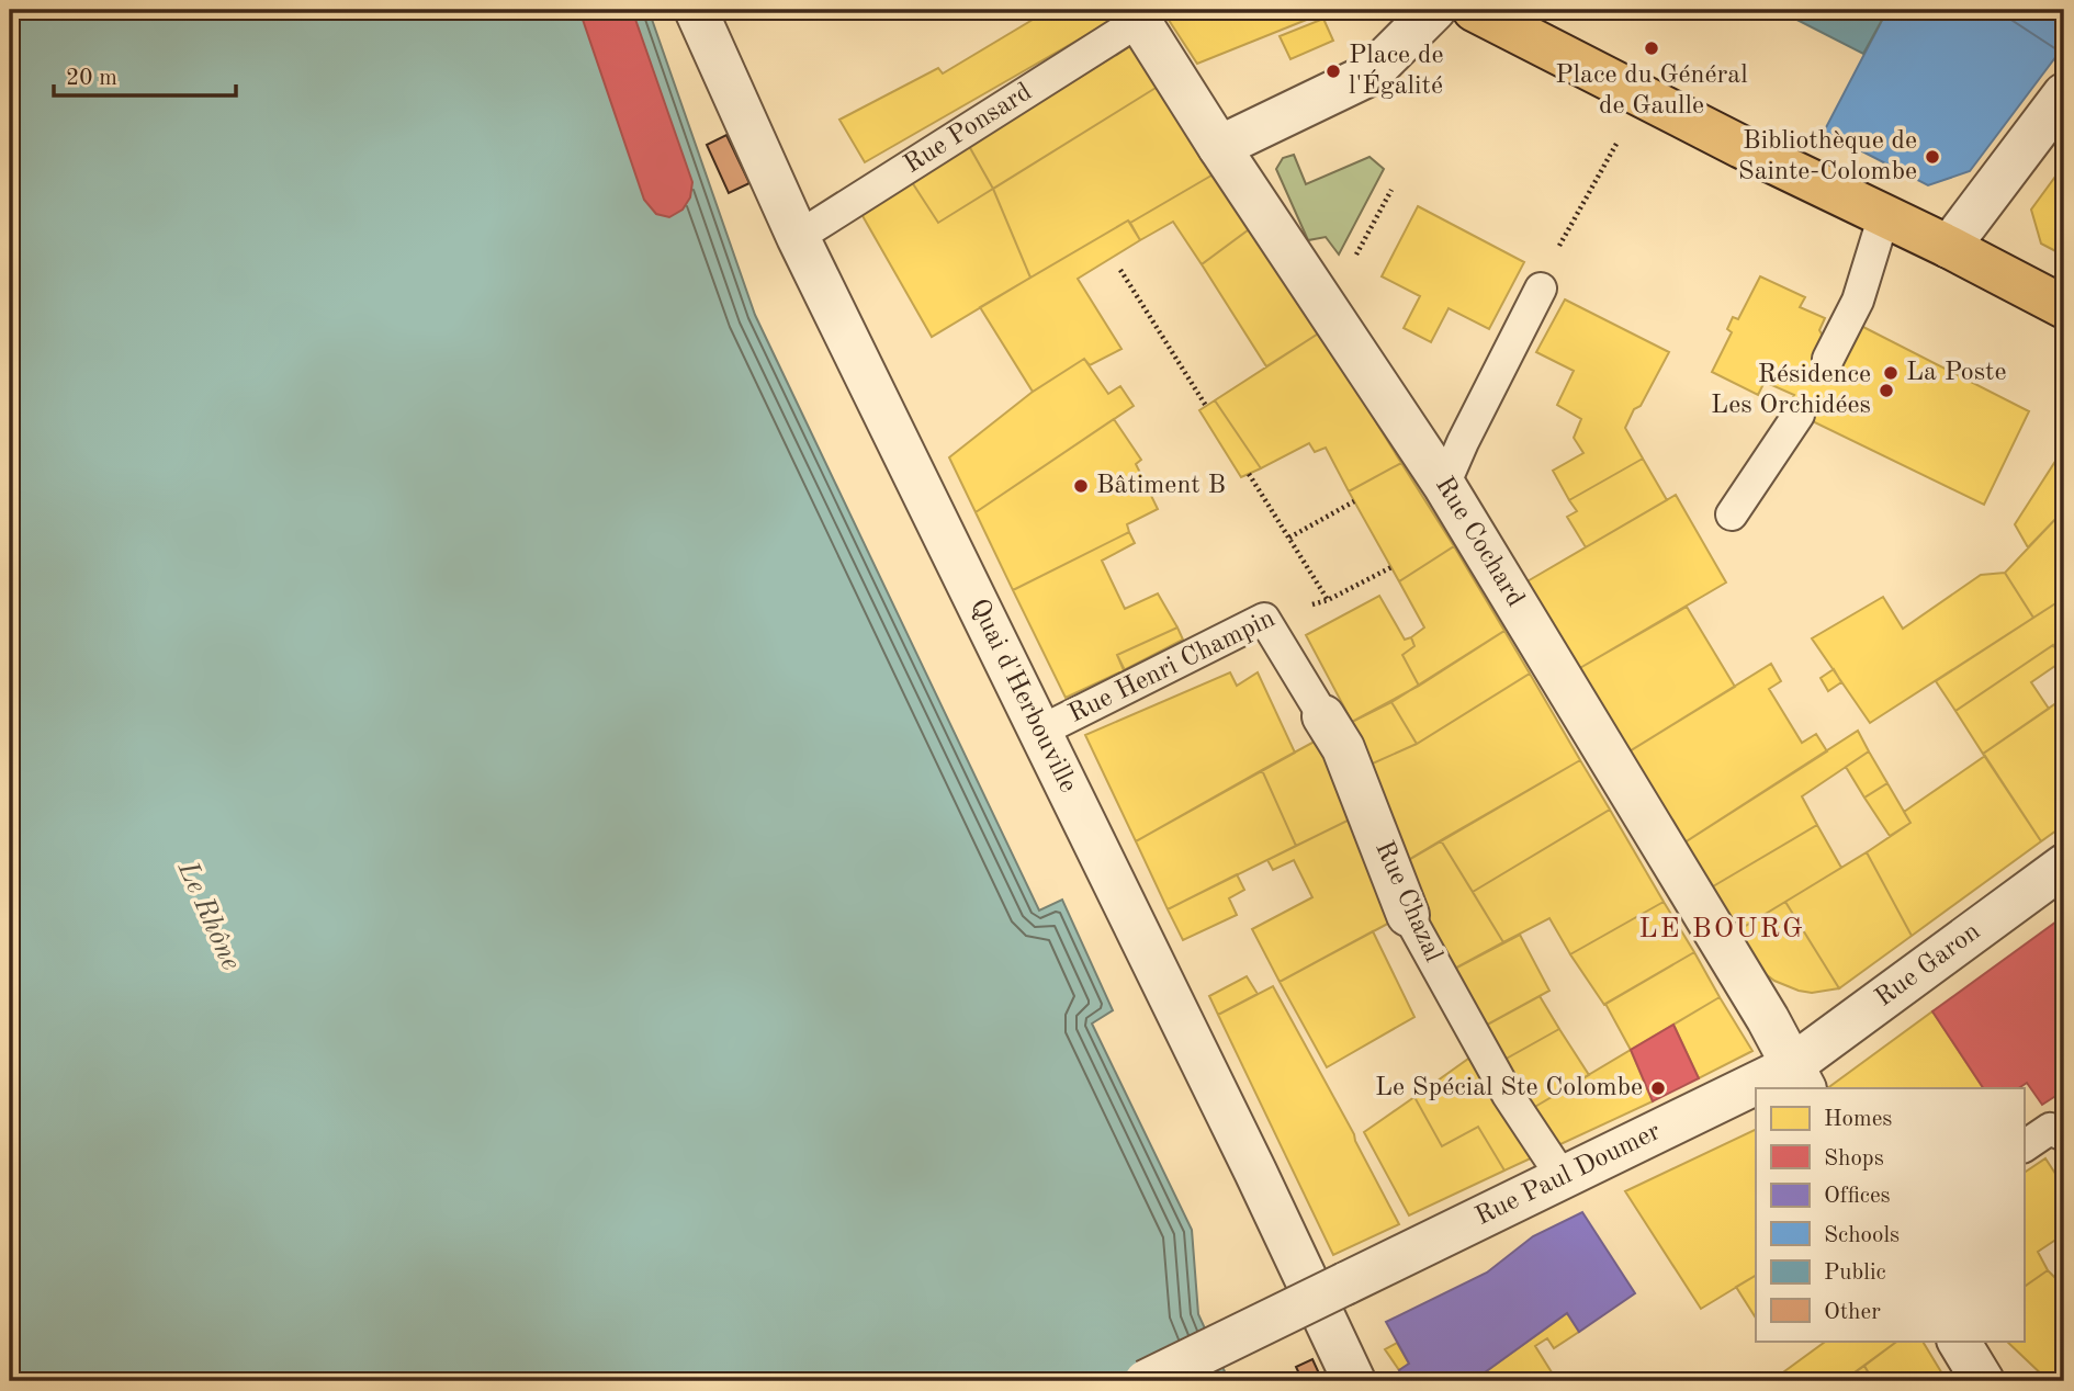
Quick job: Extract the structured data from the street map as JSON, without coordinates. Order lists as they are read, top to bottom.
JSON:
{
  "streets": {
    "street": [
      "Rue Cochard",
      "Quai d'Herbouville",
      "Rue Chazal",
      "Rue Garon",
      "Rue Paul Doumer"
    ],
    "lane": ["Rue Ponsard", "Rue Henri Champin"]
  },
  "crossings": [
    ["Rue Ponsard", "Rue Cochard"],
    ["Rue Ponsard", "Quai d'Herbouville"],
    ["Rue Cochard", "Rue Garon"],
    ["Rue Cochard", "Rue Paul Doumer"],
    ["Rue Henri Champin", "Quai d'Herbouville"],
    ["Rue Henri Champin", "Rue Chazal"],
    ["Rue Chazal", "Rue Paul Doumer"],
    ["Rue Garon", "Rue Paul Doumer"]
  ],
  "districts": ["LE BOURG"],
  "water": ["Le Rhône"],
  "places": [
    "Place du Général de Gaulle",
    "Place de l'Égalité",
    "Bibliothèque de Sainte-Colombe",
    "La Poste",
    "Résidence Les Orchidées",
    "Bâtiment B",
    "Le Spécial Ste Colombe"
  ],
  "legend": [
    "Homes",
    "Shops",
    "Offices",
    "Schools",
    "Public",
    "Other"
  ],
  "scale_bar": "20 m"
}
